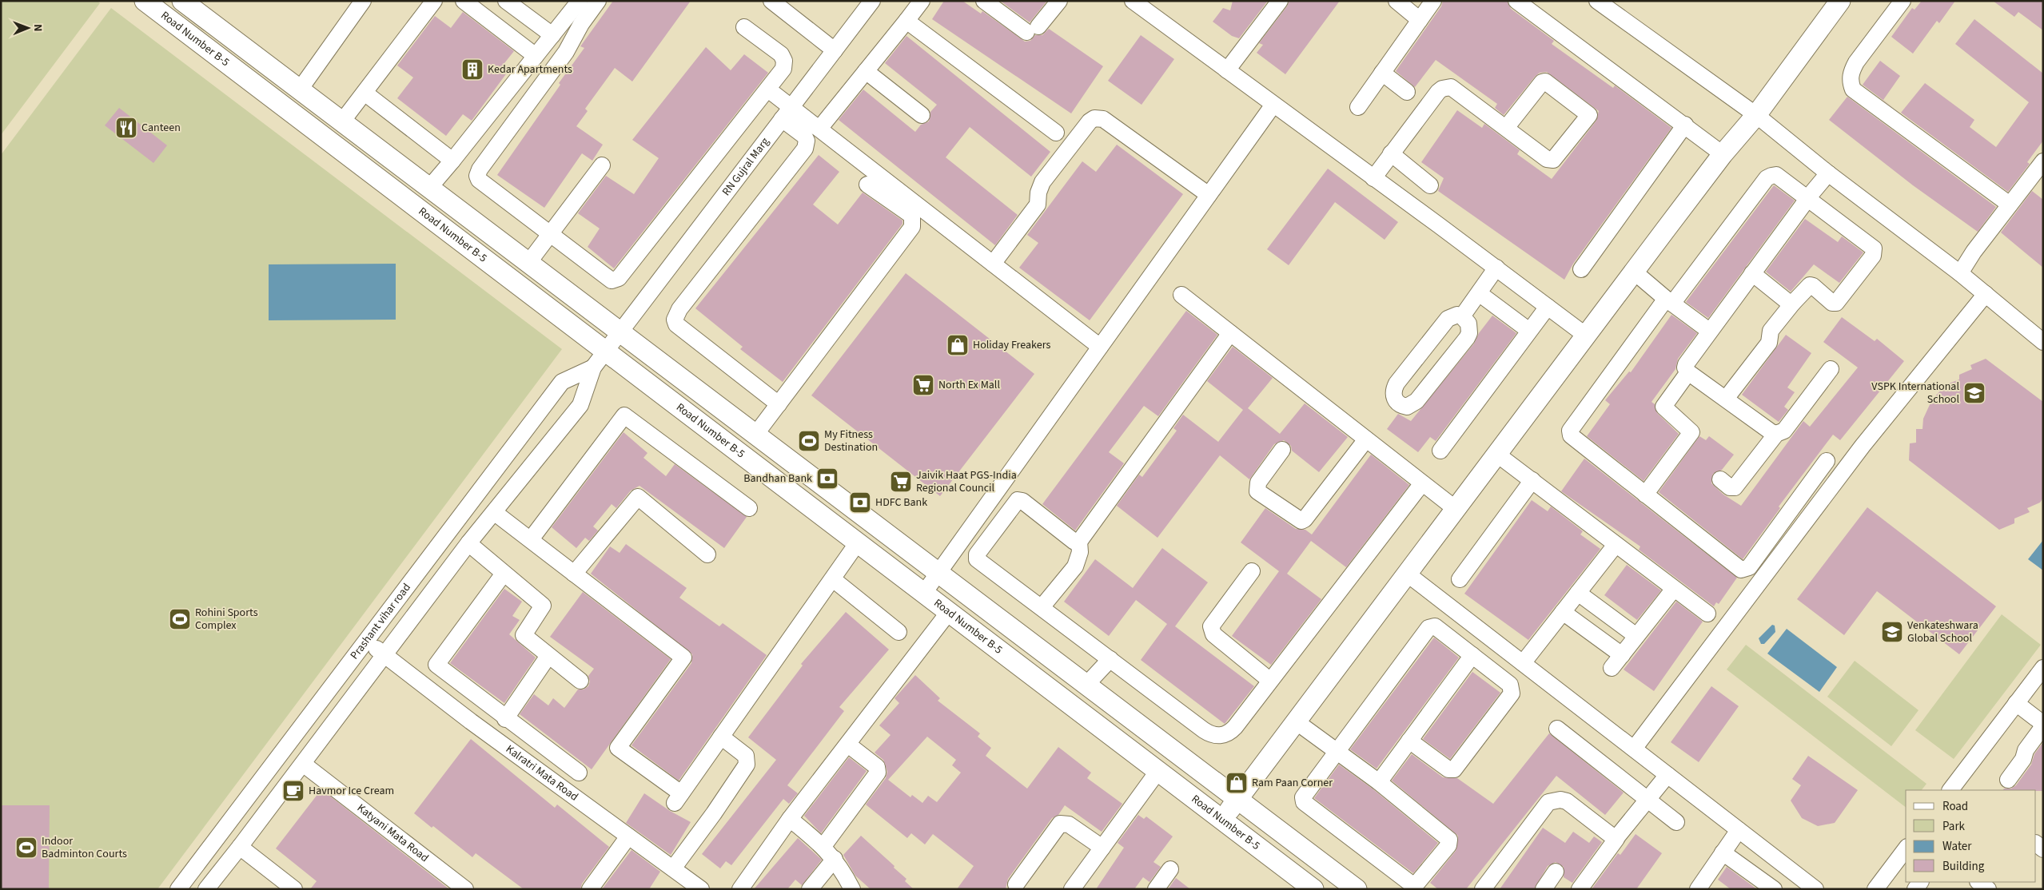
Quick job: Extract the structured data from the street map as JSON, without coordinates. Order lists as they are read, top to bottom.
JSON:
{
  "streets": {
    "street": [
      "Road Number B-5",
      "RN Gujral Marg",
      "Prashant vihar road",
      "Kalratri Mata Road",
      "Katyani Mata Road"
    ]
  },
  "crossings": [
    ["Road Number B-5", "Prashant vihar road"],
    ["RN Gujral Marg", "Prashant vihar road"],
    ["Prashant vihar road", "Kalratri Mata Road"],
    ["Prashant vihar road", "Katyani Mata Road"]
  ],
  "places": {
    "building": ["Kedar Apartments"],
    "restaurant": ["Canteen"],
    "shop": ["Holiday Freakers", "Ram Paan Corner"],
    "supermarket": ["North Ex Mall", "Jaivik Haat PGS-India Regional Council"],
    "school or university": ["VSPK International School", "Venkateshwara Global School"],
    "sports": ["My Fitness Destination", "Rohini Sports Complex", "Indoor Badminton Courts"],
    "bank": ["Bandhan Bank", "HDFC Bank"],
    "cafe": ["Havmor Ice Cream"]
  },
  "legend": [
    "Road",
    "Park",
    "Water",
    "Building"
  ],
  "north": "right"
}
